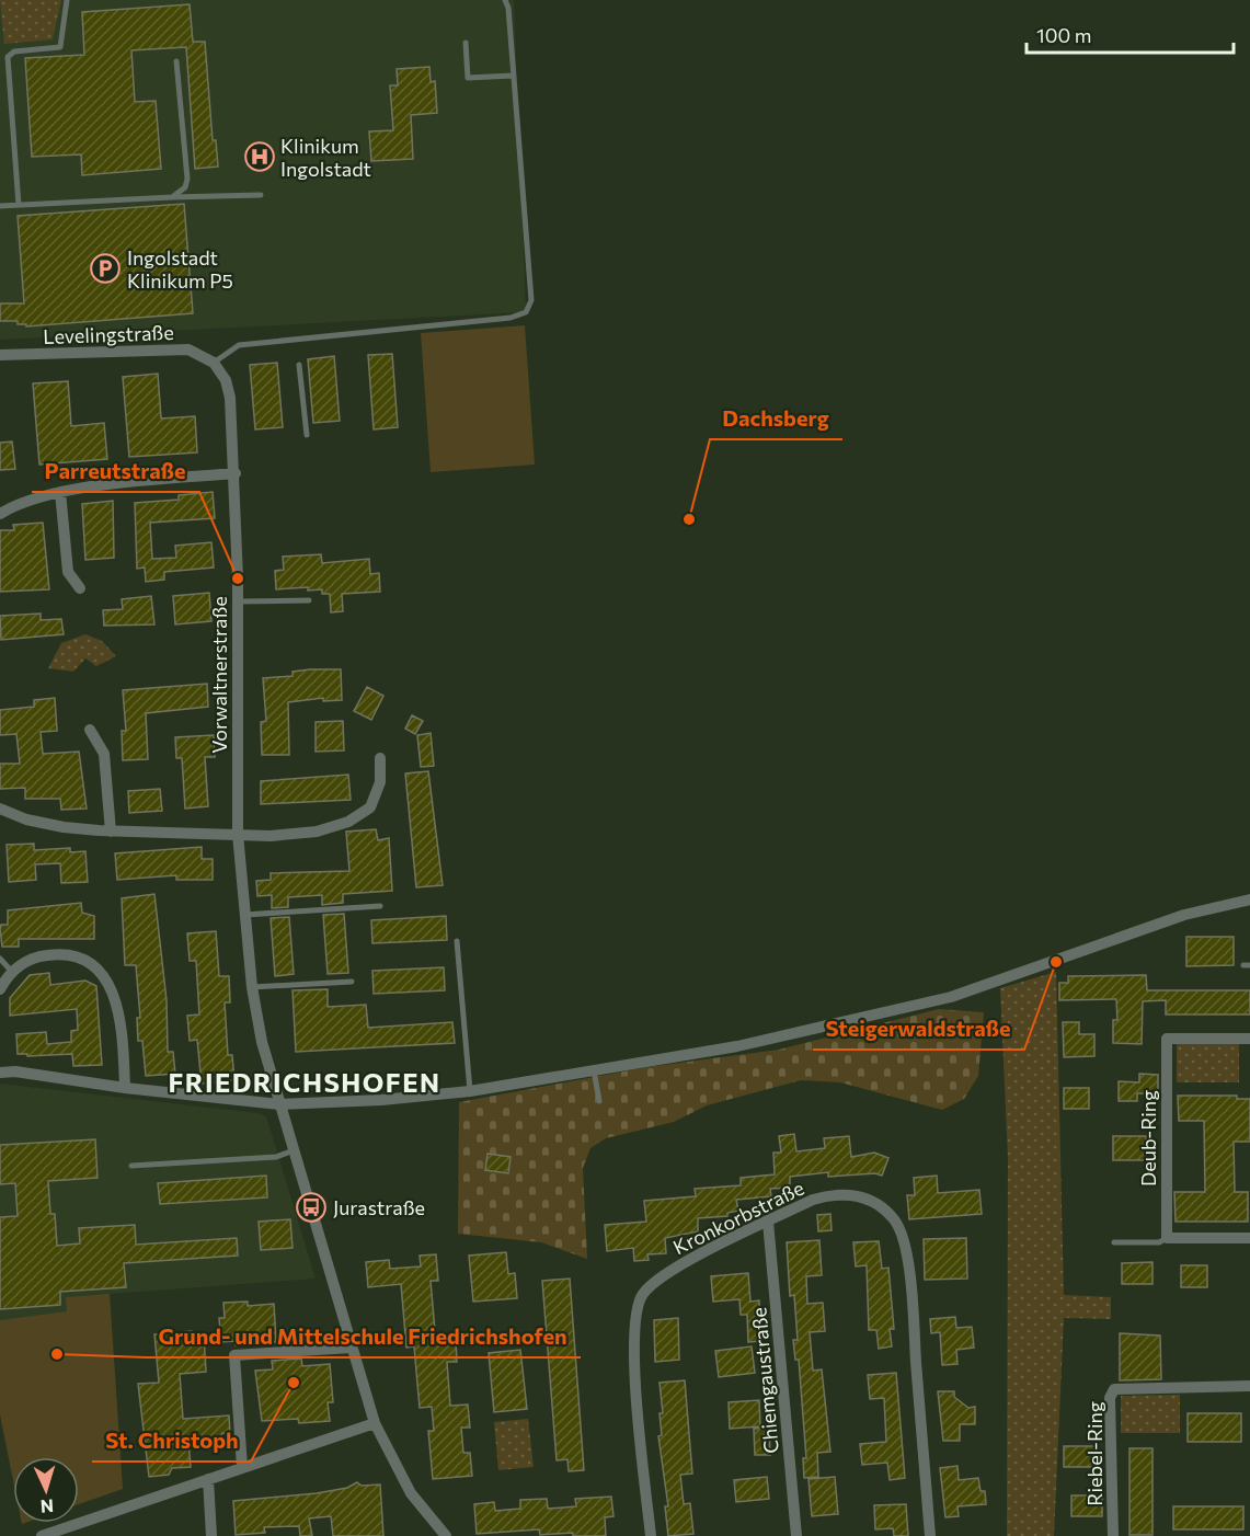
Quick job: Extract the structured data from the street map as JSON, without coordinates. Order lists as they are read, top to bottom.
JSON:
{
  "streets": {
    "street": [
      "Levelingstraße",
      "Vorwaltnerstraße",
      "Deub-Ring",
      "Kronkorbstraße",
      "Chiemgaustraße",
      "Riebel-Ring"
    ]
  },
  "crossings": [
    ["Levelingstraße", "Vorwaltnerstraße"],
    ["Kronkorbstraße", "Chiemgaustraße"]
  ],
  "districts": ["FRIEDRICHSHOFEN"],
  "places": {
    "hospital": ["Klinikum Ingolstadt"],
    "parking": ["Ingolstadt Klinikum P5"],
    "other": [
      "Dachsberg",
      "Parreutstraße",
      "Steigerwaldstraße",
      "Grund- und Mittelschule Friedrichshofen",
      "St. Christoph"
    ],
    "bus stop": ["Jurastraße"]
  },
  "scale_bar": "100 m",
  "north": "bottom"
}
